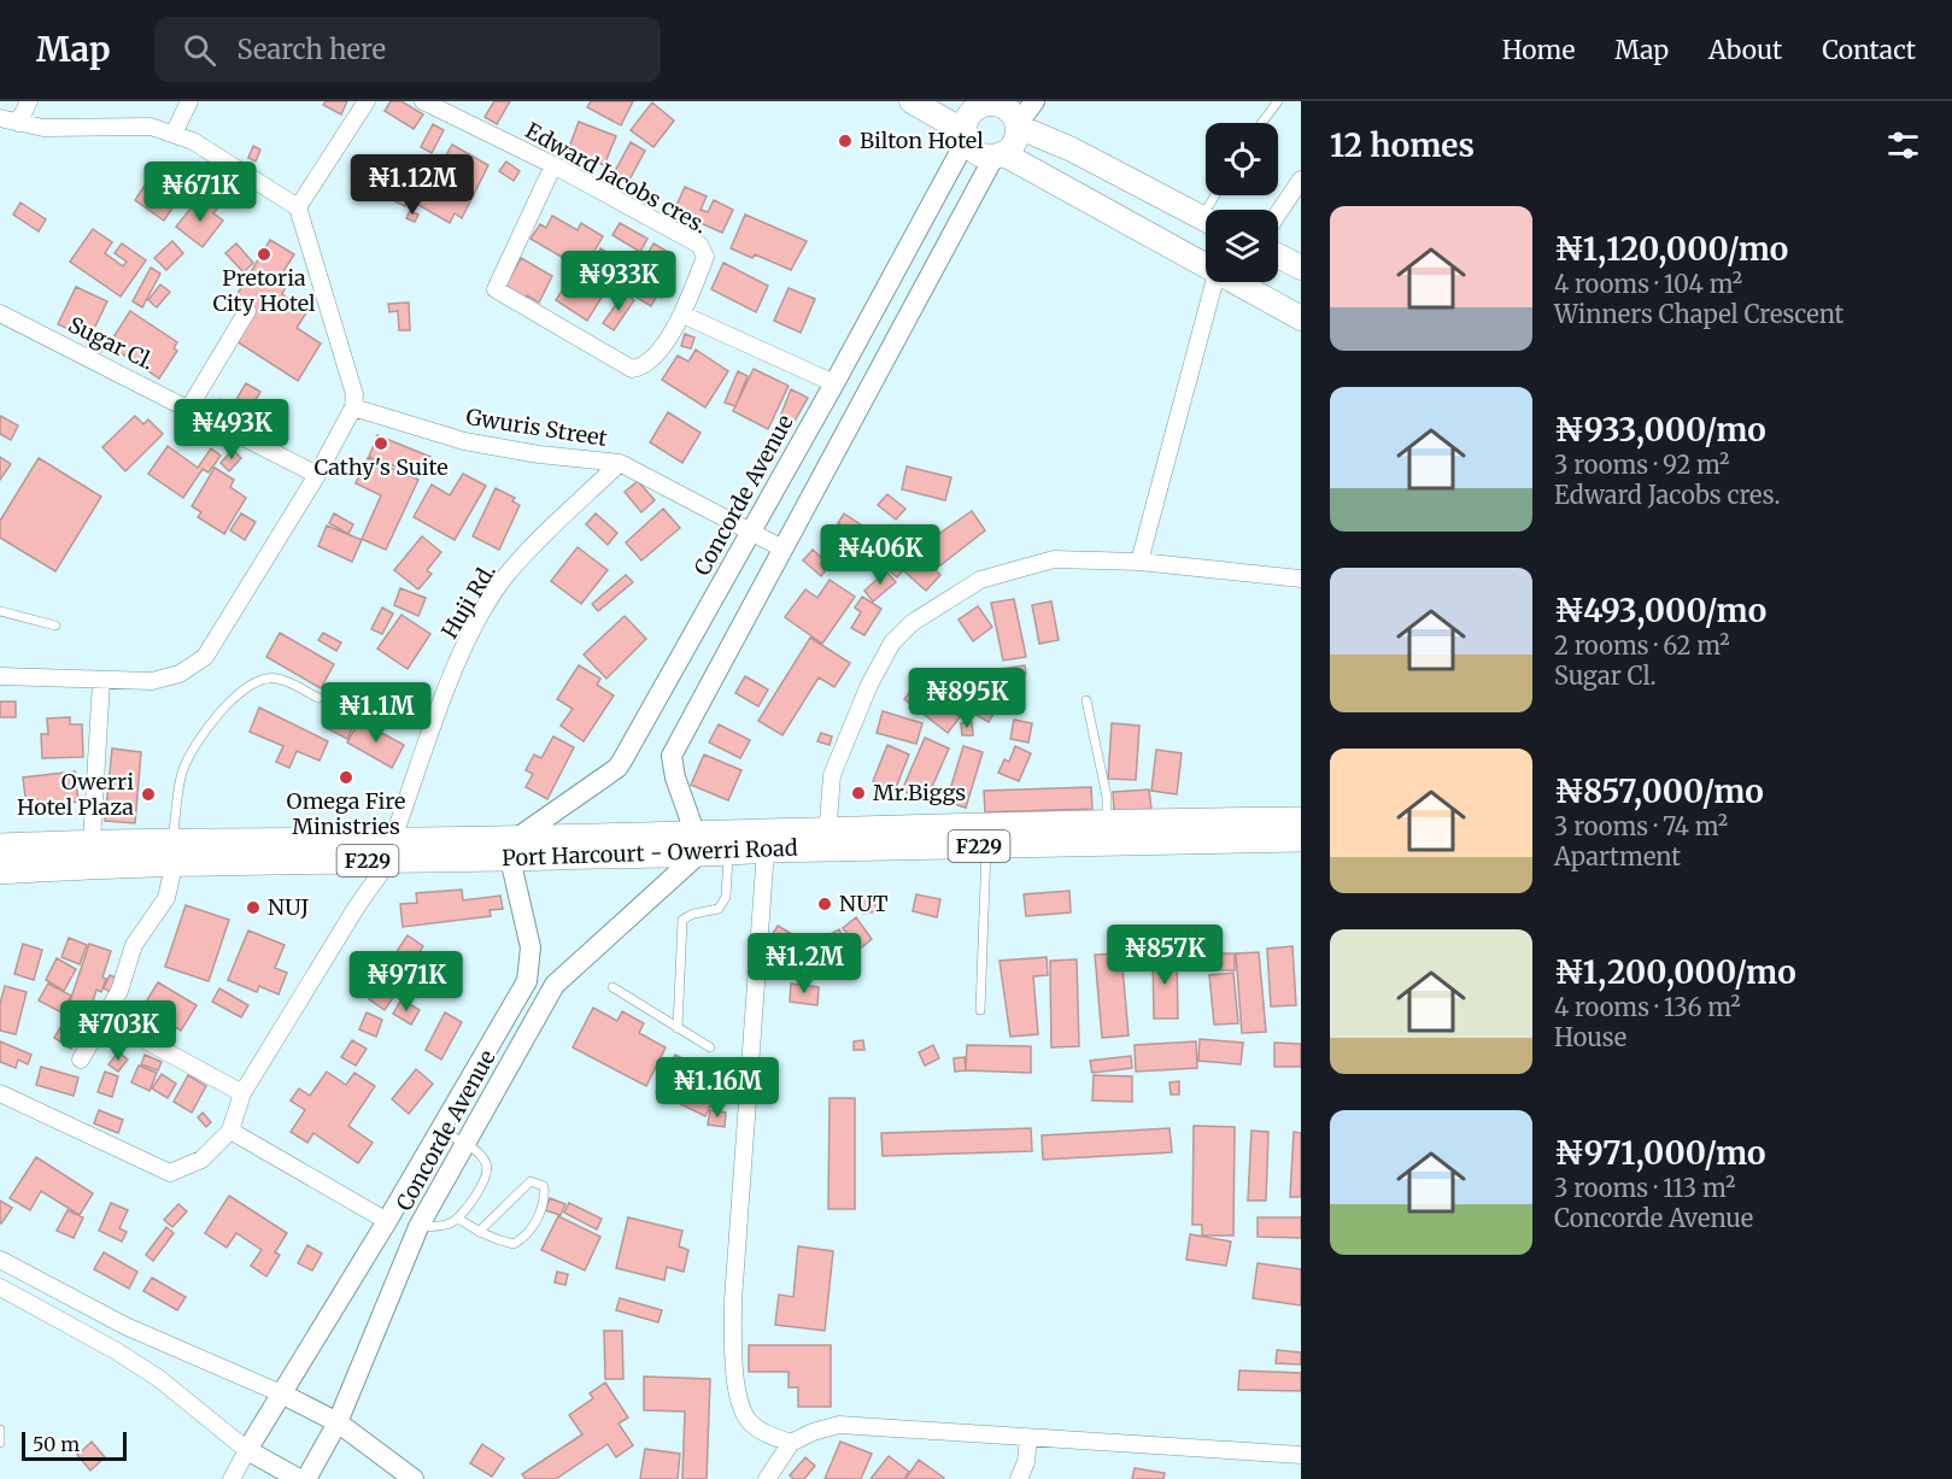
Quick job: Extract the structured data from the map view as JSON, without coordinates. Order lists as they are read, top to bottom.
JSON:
{
  "streets": {
    "main road": ["F229", "Port Harcourt - Owerri Road"],
    "street": [
      "Edward Jacobs cres.",
      "Sugar Cl.",
      "Gwuris Street",
      "Concorde Avenue",
      "Huji Rd."
    ]
  },
  "crossings": [
    ["Gwuris Street", "Concorde Avenue"],
    ["Gwuris Street", "Huji Rd."],
    ["Concorde Avenue", "Port Harcourt - Owerri Road"],
    ["Huji Rd.", "Port Harcourt - Owerri Road"]
  ],
  "places": [
    "Bilton Hotel",
    "Pretoria City Hotel",
    "Cathy's Suite",
    "Omega Fire Ministries",
    "Mr.Biggs",
    "Owerri Hotel Plaza",
    "NUT",
    "NUJ"
  ],
  "scale_bar": "50 m",
  "page": {
    "header": "Map",
    "search": "Search here",
    "nav": [
      "Home",
      "Map",
      "About",
      "Contact"
    ],
    "heading": "12 homes",
    "price": [
      "₦1.12M",
      "₦671K",
      "₦933K",
      "₦493K",
      "₦406K",
      "₦895K",
      "₦1.1M",
      "₦857K",
      "₦1.2M",
      "₦971K",
      "₦703K",
      "₦1.16M"
    ],
    "list": [
      {
        "name": "₦1,120,000/mo",
        "note": "4 rooms · 104 m² · Winners Chapel Crescent"
      },
      {
        "name": "₦933,000/mo",
        "note": "3 rooms · 92 m² · Edward Jacobs cres."
      },
      {
        "name": "₦493,000/mo",
        "note": "2 rooms · 62 m² · Sugar Cl."
      },
      {
        "name": "₦857,000/mo",
        "note": "3 rooms · 74 m² · Apartment"
      },
      {
        "name": "₦1,200,000/mo",
        "note": "4 rooms · 136 m² · House"
      },
      {
        "name": "₦971,000/mo",
        "note": "3 rooms · 113 m² · Concorde Avenue"
      }
    ],
    "scale": "50 m"
  }
}
